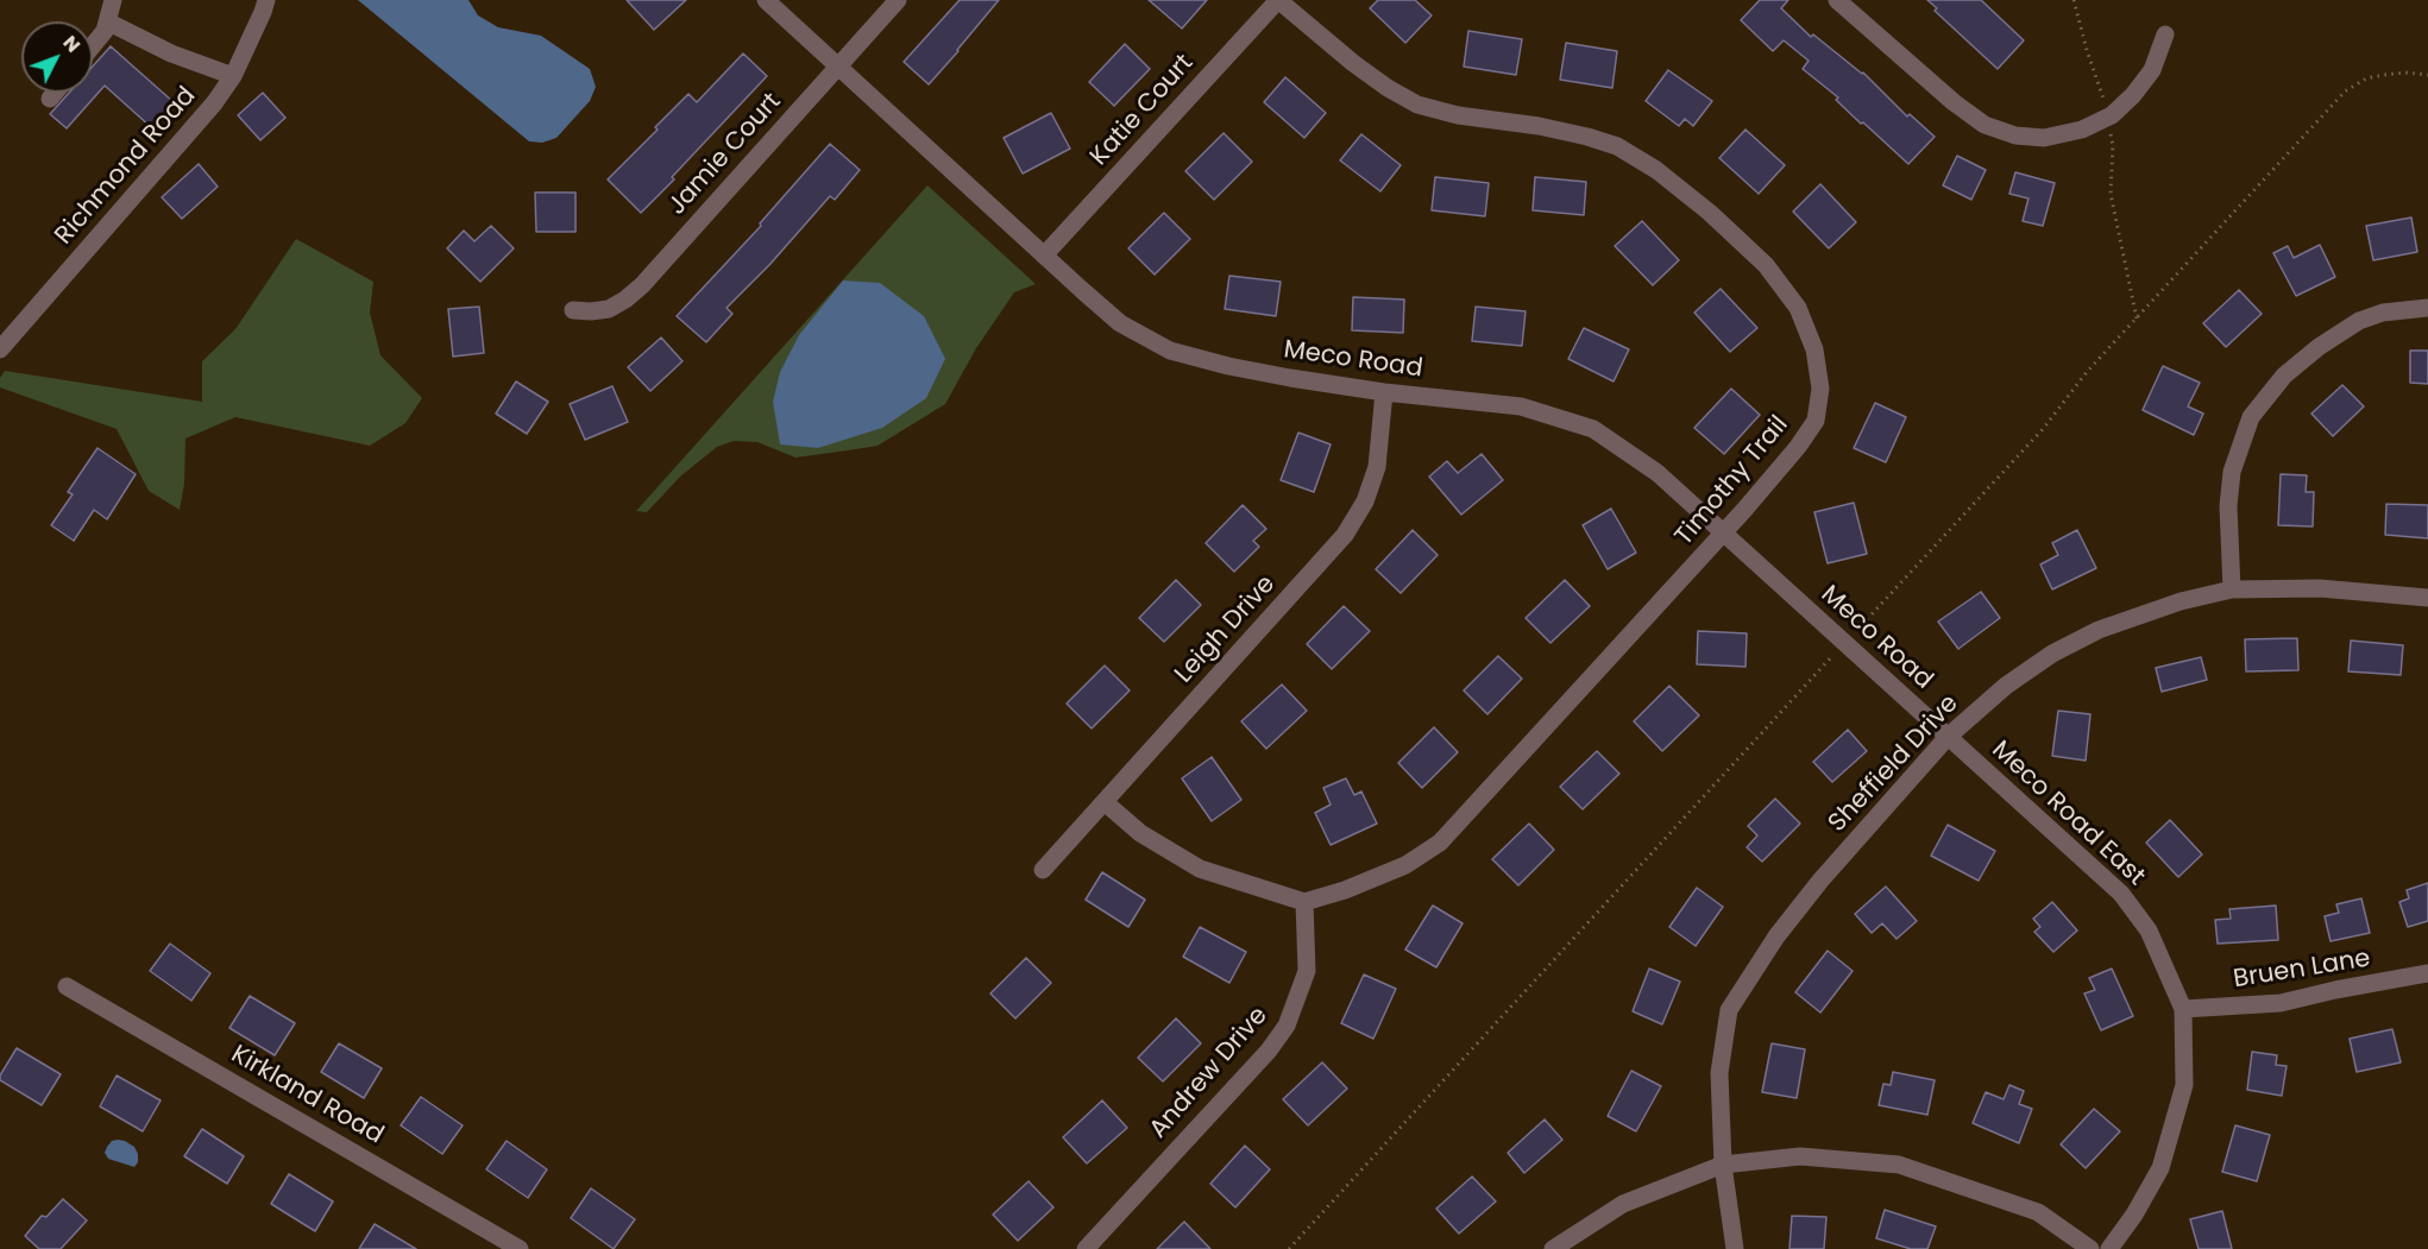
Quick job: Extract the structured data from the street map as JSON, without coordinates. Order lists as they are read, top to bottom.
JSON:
{
  "streets": {
    "street": [
      "Katie Court",
      "Jamie Court",
      "Richmond Road",
      "Meco Road",
      "Timothy Trail",
      "Leigh Drive",
      "Sheffield Drive",
      "Meco Road East",
      "Bruen Lane",
      "Andrew Drive",
      "Kirkland Road"
    ]
  },
  "crossings": [
    ["Katie Court", "Meco Road"],
    ["Katie Court", "Timothy Trail"],
    ["Jamie Court", "Meco Road"],
    ["Meco Road", "Timothy Trail"],
    ["Meco Road", "Leigh Drive"],
    ["Meco Road", "Sheffield Drive"],
    ["Meco Road", "Meco Road East"],
    ["Timothy Trail", "Andrew Drive"],
    ["Sheffield Drive", "Meco Road East"],
    ["Meco Road East", "Bruen Lane"]
  ],
  "north": "top right"
}
